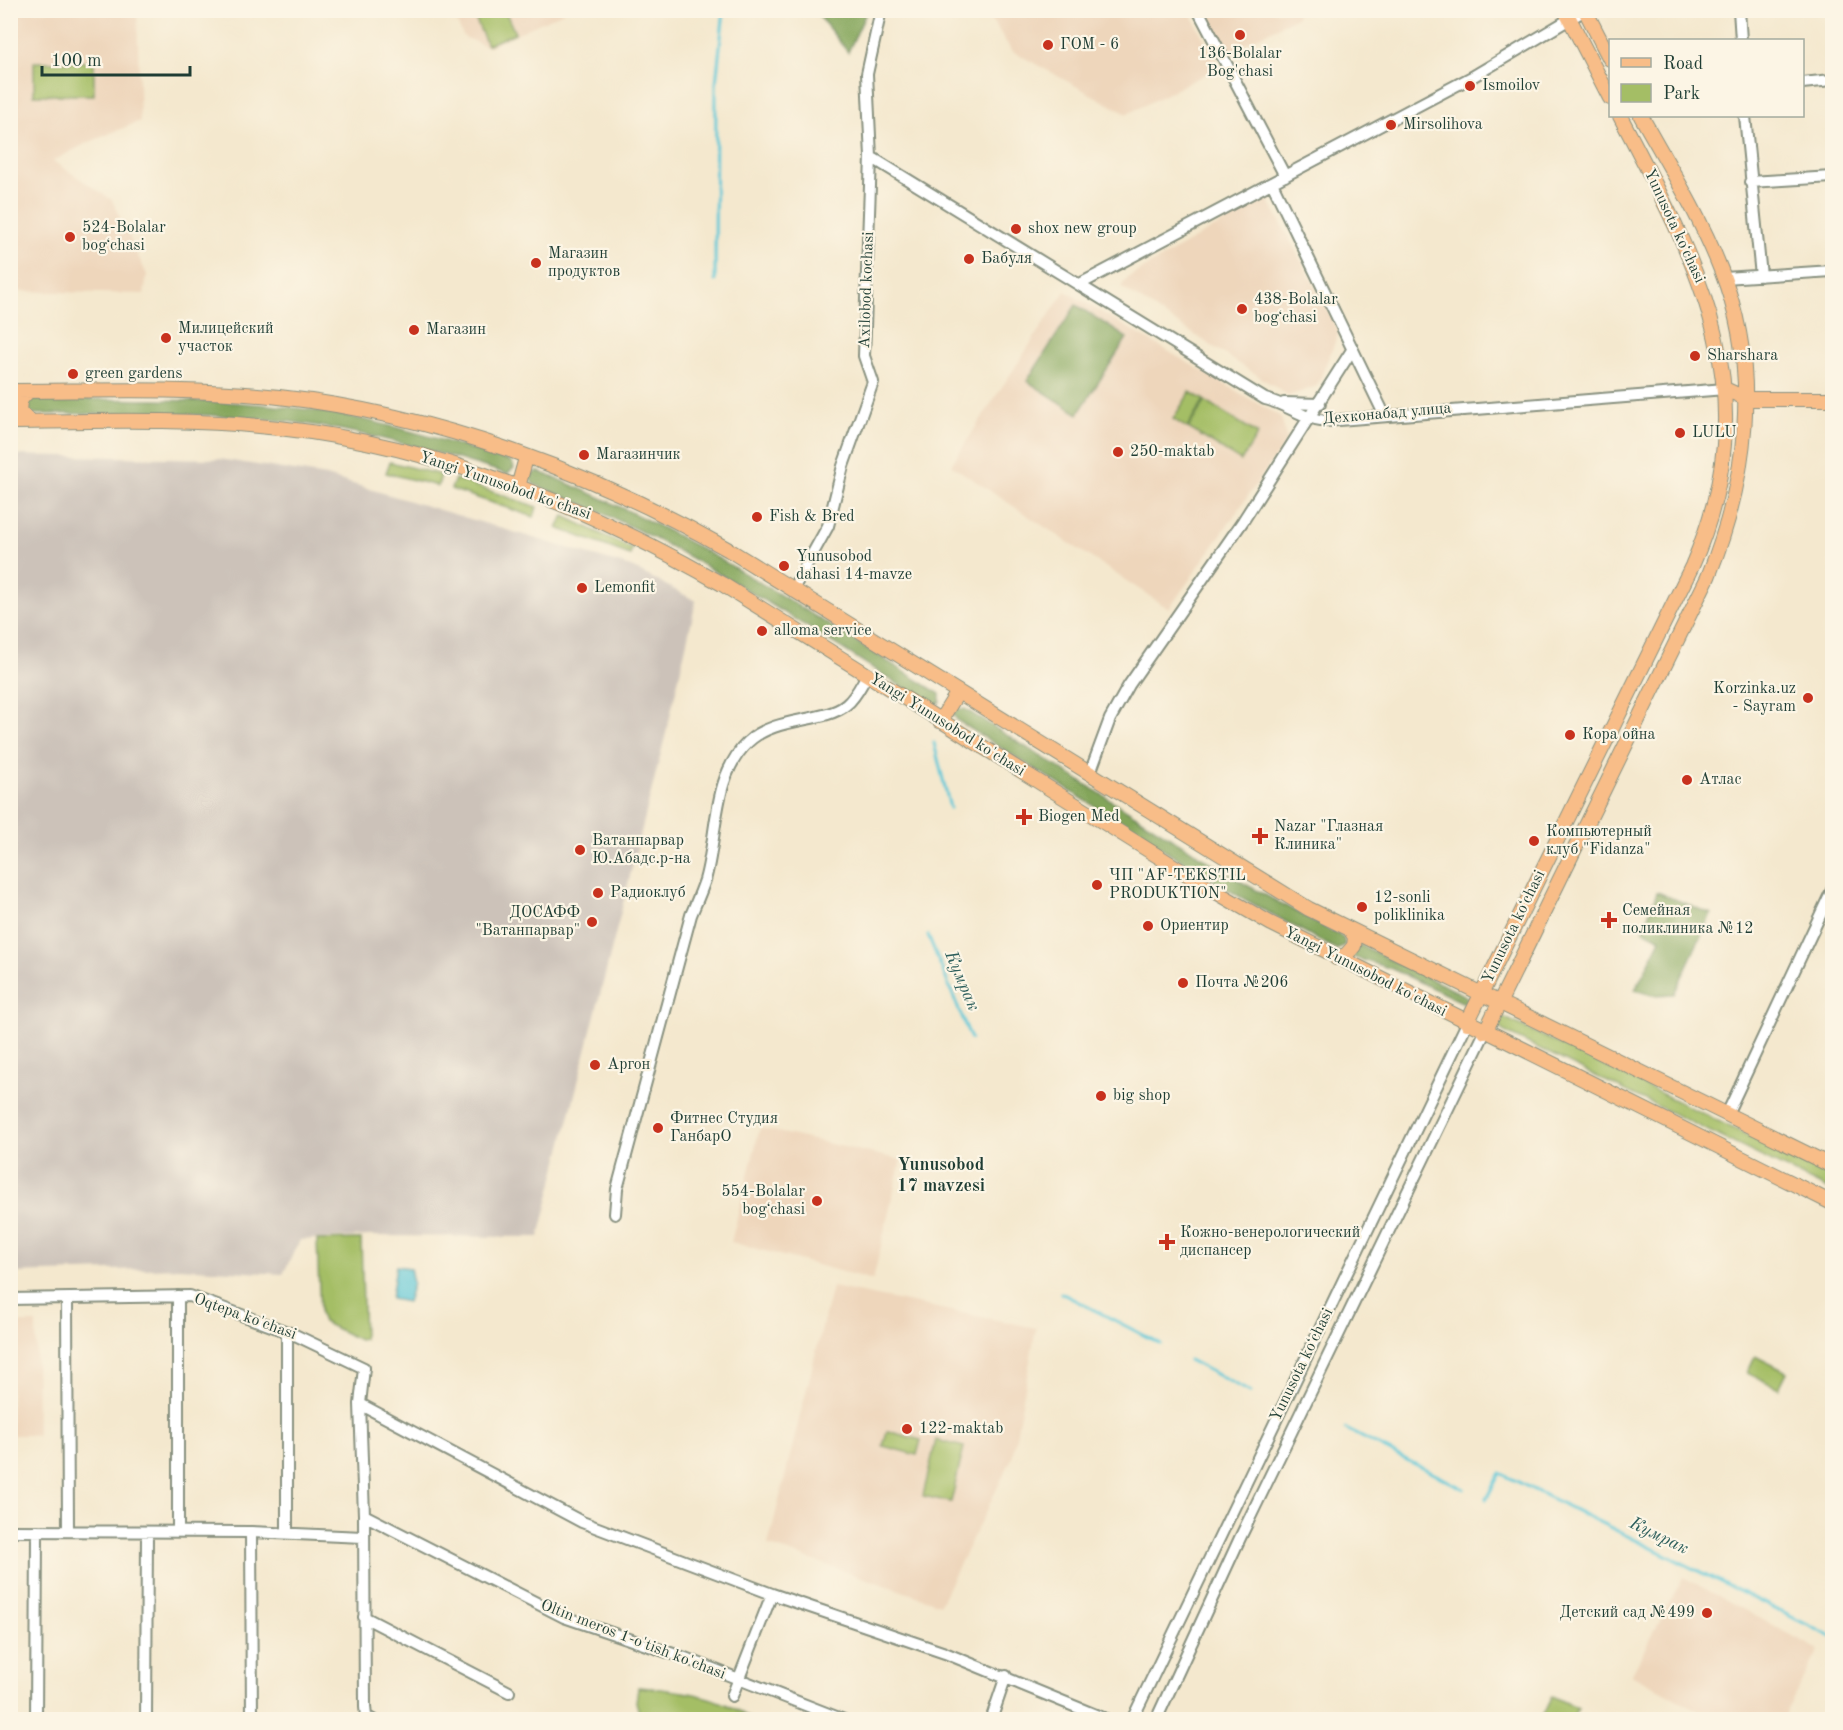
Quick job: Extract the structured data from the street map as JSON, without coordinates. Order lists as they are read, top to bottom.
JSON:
{
  "streets": {
    "main road": ["Yunusota koʻchasi", "Yangi Yunusobod ko'chasi"],
    "street": [
      "Axilobod kochasi",
      "Дехконабад улица",
      "Oqtepa ko'chasi",
      "Oltin meros 1-o'tish ko'chasi"
    ]
  },
  "crossings": [
    ["Yunusota koʻchasi", "Дехконабад улица"],
    ["Yunusota koʻchasi", "Yangi Yunusobod ko'chasi"],
    ["Axilobod kochasi", "Yangi Yunusobod ko'chasi"],
    ["Дехконабад улица", "Yangi Yunusobod ko'chasi"]
  ],
  "districts": ["Yunusobod 17 mavzesi"],
  "water": ["Кумрак"],
  "places": {
    "other": [
      "136-Bolalar Bog'chasi",
      "ГОМ - 6",
      "Ismoilov",
      "Mirsolihova",
      "shox new group",
      "524-Bolalar bogʻchasi",
      "Бабуля",
      "Магазин продуктов",
      "438-Bolalar bogʻchasi",
      "Магазин",
      "Милицейский участок",
      "Sharshara",
      "green gardens",
      "LULU",
      "250-maktab",
      "Магазинчик",
      "Fish & Bred",
      "Yunusobod dahasi 14-mavze",
      "Lemonfit",
      "alloma service",
      "Korzinka.uz - Sayram",
      "Кора ойна",
      "Атлас",
      "Компьютерный клуб \"Fidanza\"",
      "Ватанпарвар Ю.Абадс.р-на",
      "ЧП \"AF-TEKSTIL PRODUKTION\"",
      "Радиоклуб",
      "12-sonli poliklinika",
      "ДОСАФФ \"Ватанпарвар\"",
      "Ориентир",
      "Почта №206",
      "Аргон",
      "big shop",
      "Фитнес Студия ГанбарО",
      "554-Bolalar bogʻchasi",
      "122-maktab",
      "Детский сад №499"
    ],
    "health": [
      "Biogen Med",
      "Nazar \"Глазная Клиника\"",
      "Семейная поликлиника №12",
      "Кожно-венерологический диспансер"
    ]
  },
  "legend": ["Road", "Park"],
  "scale_bar": "100 m"
}
